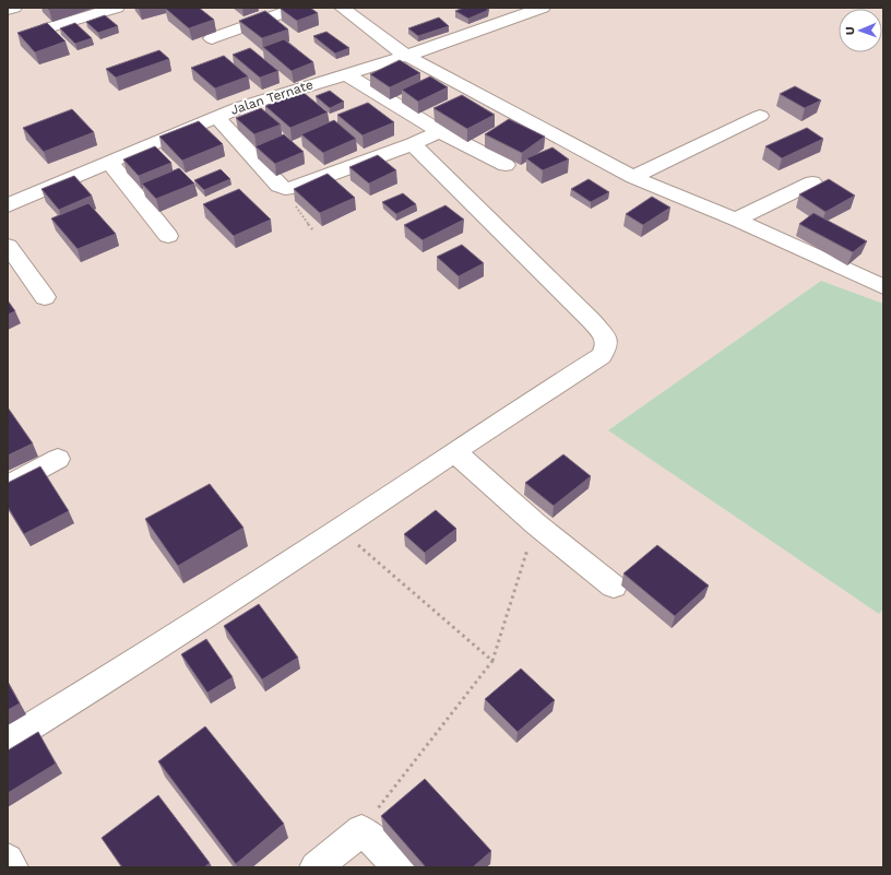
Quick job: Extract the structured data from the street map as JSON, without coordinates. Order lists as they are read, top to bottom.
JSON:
{
  "streets": {
    "street": ["Jalan Ternate"]
  },
  "north": "left"
}
